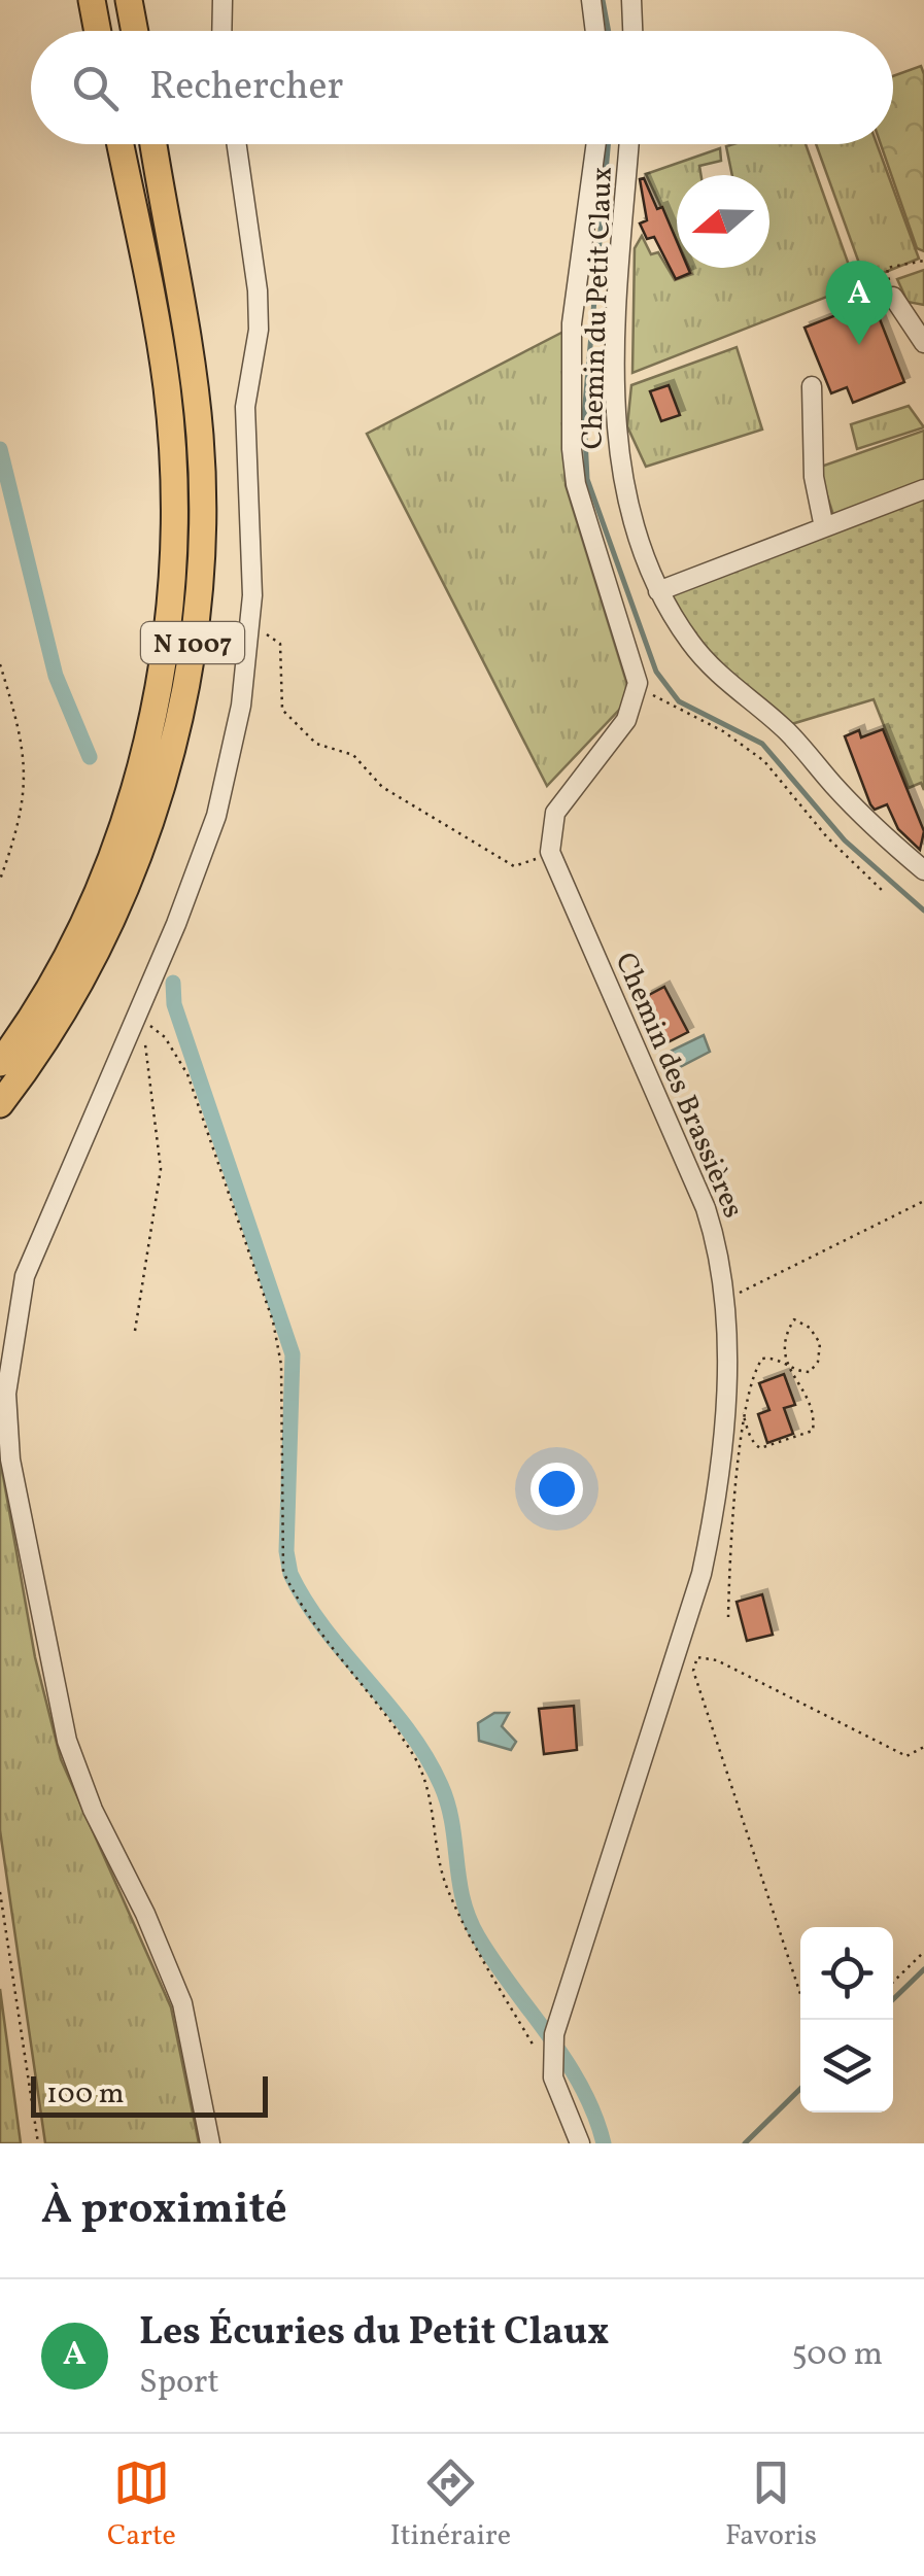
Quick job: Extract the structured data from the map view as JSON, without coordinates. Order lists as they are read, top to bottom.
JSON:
{
  "streets": {
    "highway": ["N 1007"],
    "street": ["Chemin du Petit Claux", "Chemin des Brassières"]
  },
  "scale_bar": "100 m",
  "north": "left",
  "page": {
    "search": "Rechercher",
    "pins": "A",
    "scale": "100 m",
    "heading": "À proximité",
    "list": [
      {
        "mark": "A",
        "name": "Les Écuries du Petit Claux",
        "note": "Sport",
        "value": "500 m"
      }
    ],
    "nav": ["Carte", "Itinéraire", "Favoris"]
  }
}
